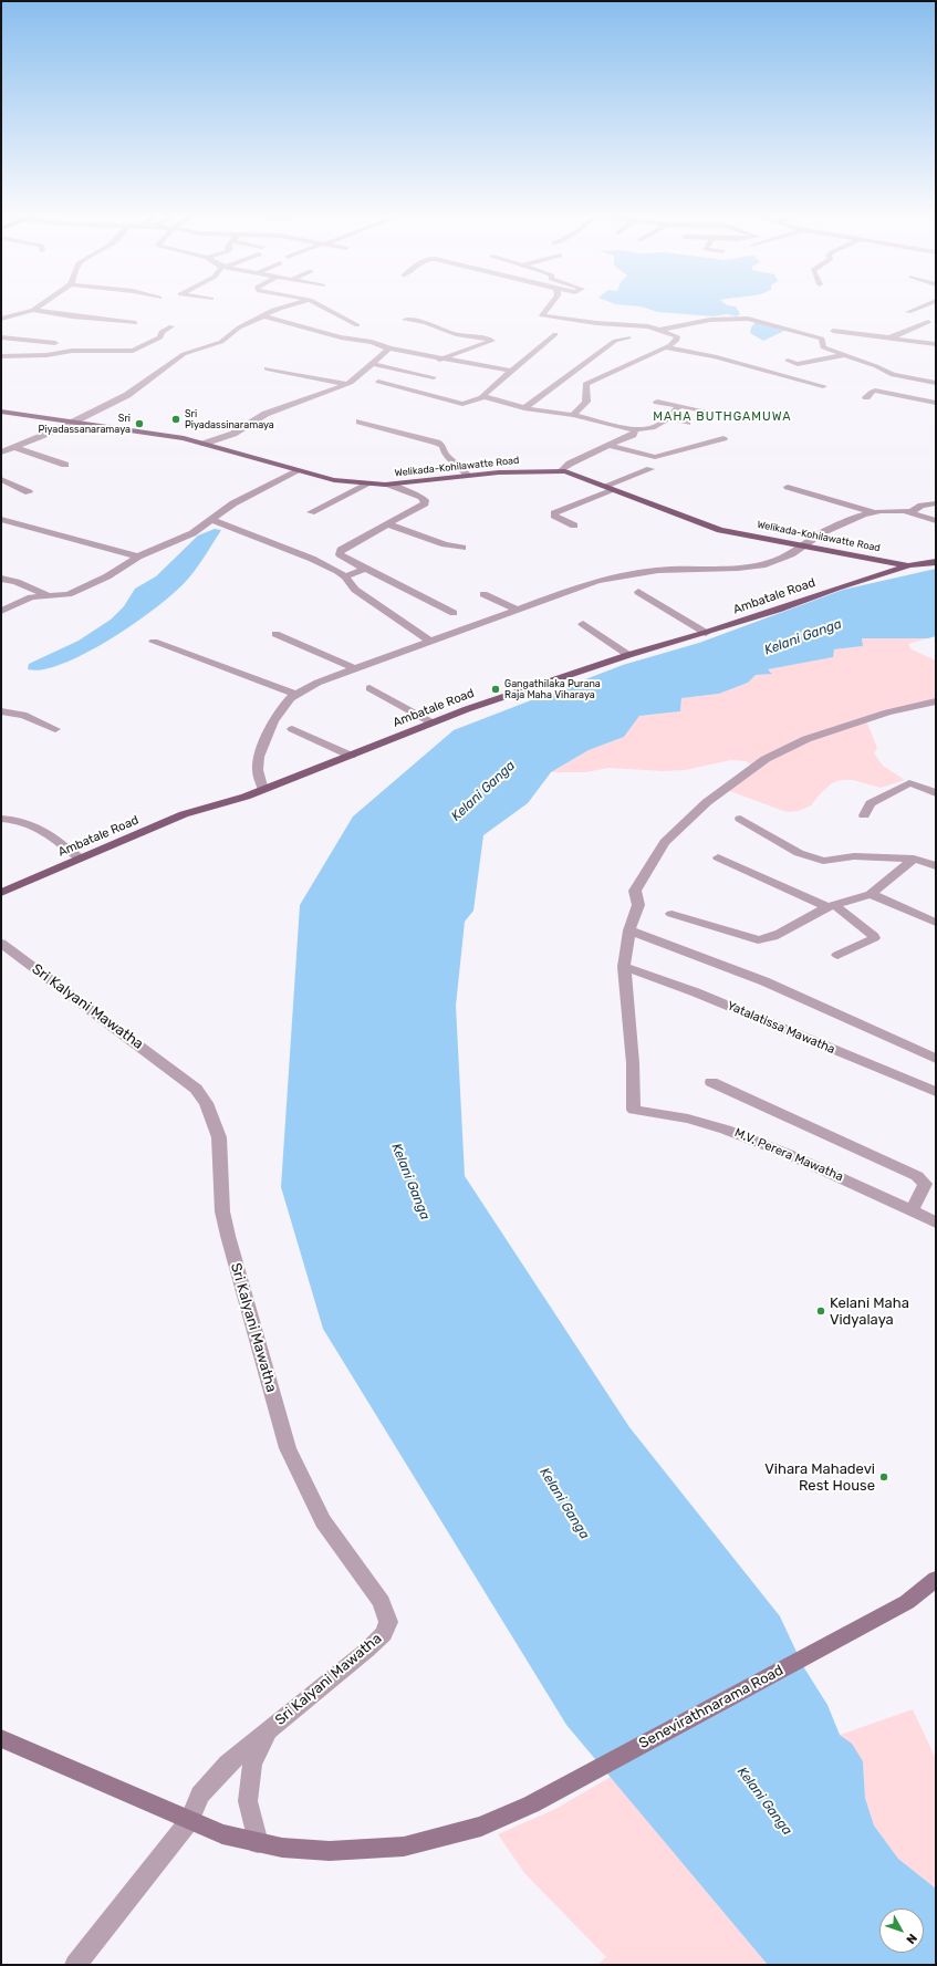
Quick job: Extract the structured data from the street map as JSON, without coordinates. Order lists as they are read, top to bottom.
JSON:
{
  "streets": {
    "main road": ["Welikada-Kohilawatte Road", "Ambatale Road"],
    "street": [
      "Sri Kalyani Mawatha",
      "Yatalatissa Mawatha",
      "M.V. Perera Mawatha",
      "Senevirathnarama Road"
    ]
  },
  "crossings": [
    ["Welikada-Kohilawatte Road", "Ambatale Road"],
    ["Sri Kalyani Mawatha", "Senevirathnarama Road"],
    ["Yatalatissa Mawatha", "M.V. Perera Mawatha"]
  ],
  "districts": ["MAHA BUTHGAMUWA"],
  "water": ["Kelani Ganga"],
  "places": [
    "Sri Piyadassinaramaya",
    "Sri Piyadassanaramaya",
    "Gangathilaka Purana Raja Maha Viharaya",
    "Kelani Maha Vidyalaya",
    "Vihara Mahadevi Rest House"
  ],
  "north": "bottom right"
}
